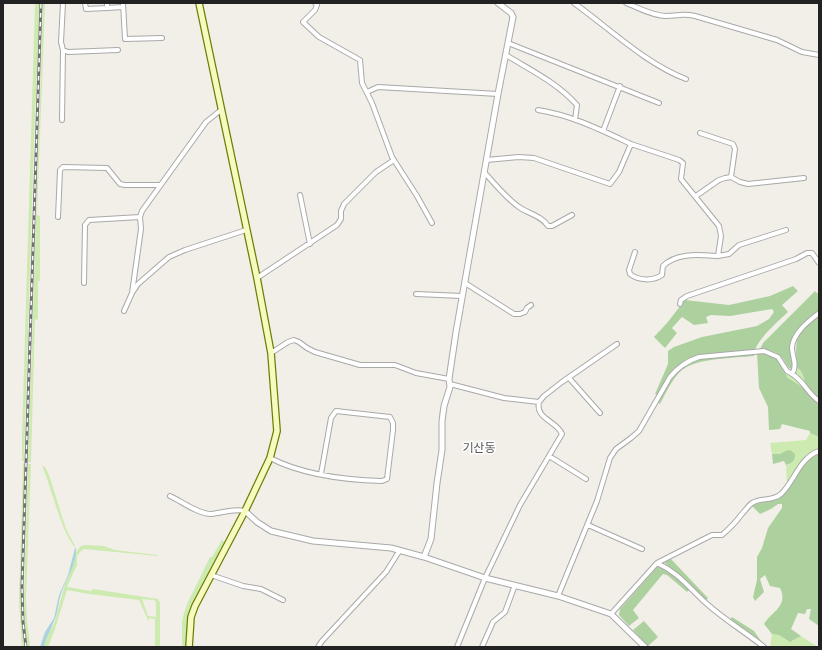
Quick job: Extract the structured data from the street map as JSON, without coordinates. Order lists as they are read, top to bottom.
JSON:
{
  "districts": ["기산동"]
}
